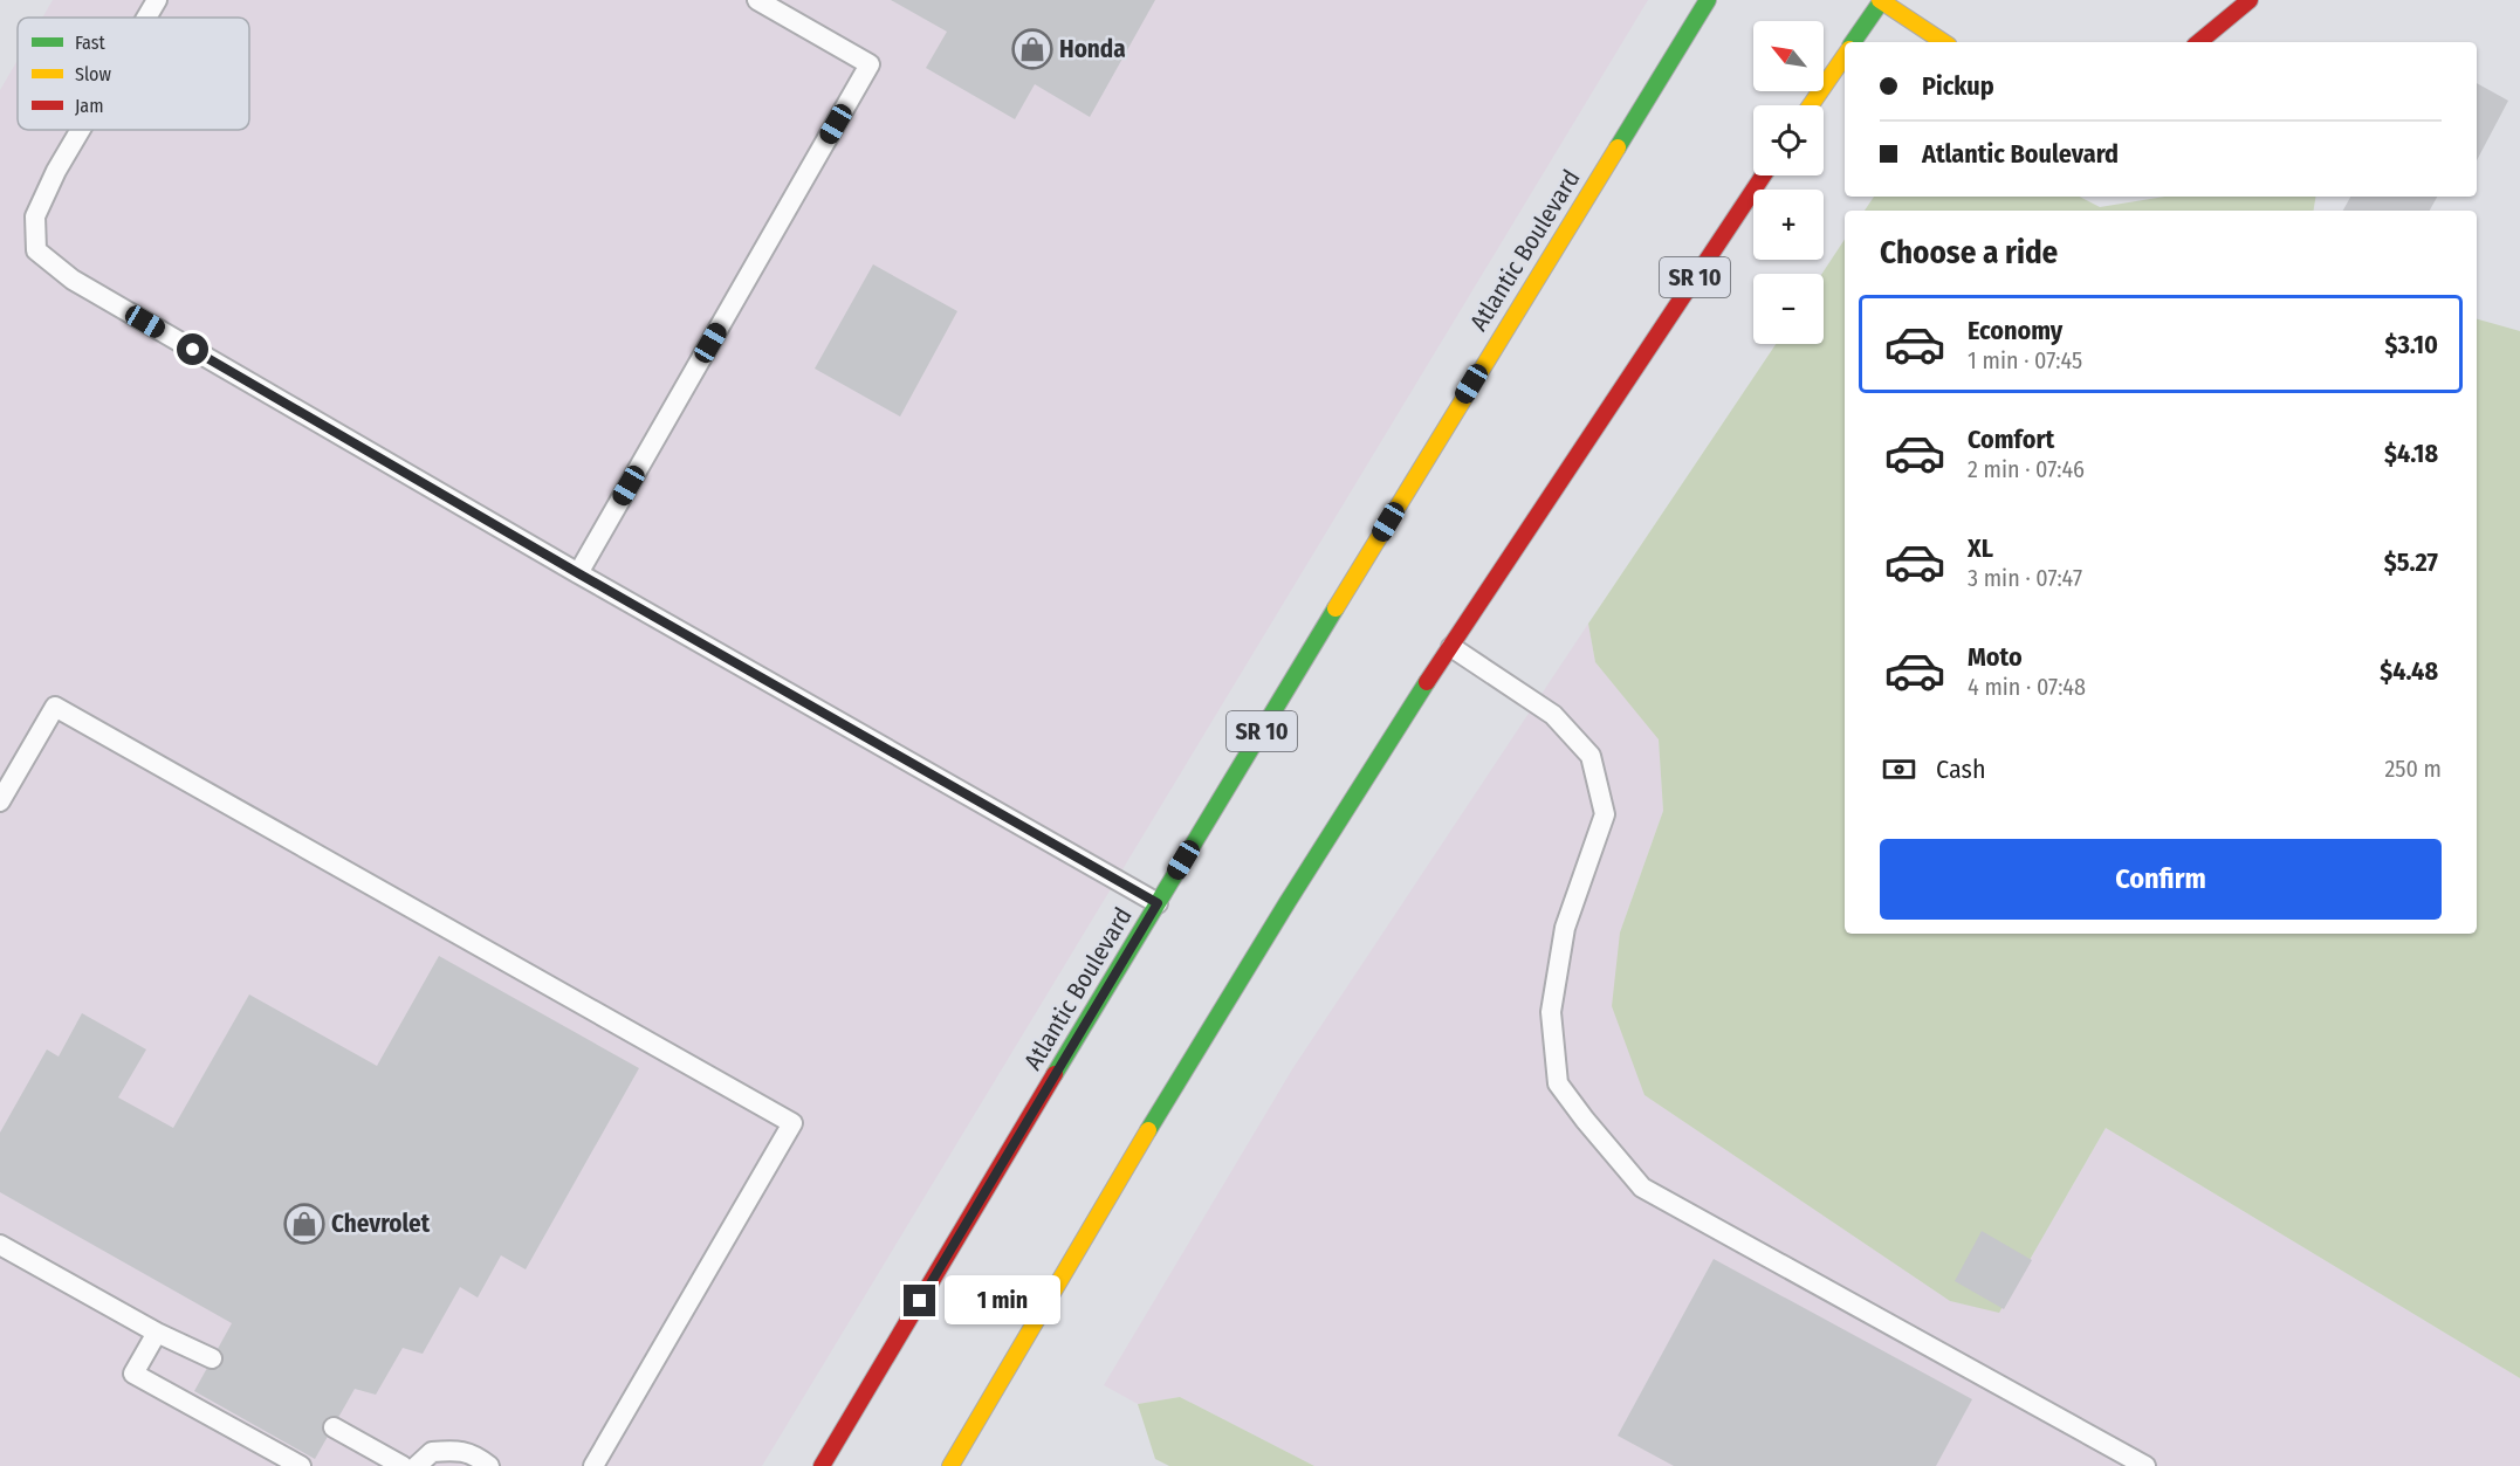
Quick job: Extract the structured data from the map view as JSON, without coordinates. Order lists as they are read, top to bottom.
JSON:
{
  "streets": {
    "main road": ["Atlantic Boulevard", "SR 10"]
  },
  "places": {
    "shop": ["Honda", "Chevrolet"]
  },
  "legend": ["Fast", "Slow", "Jam"],
  "north": "top left",
  "page": {
    "map_buttons": ["+", "−"],
    "banner": ["Pickup", "Atlantic Boulevard"],
    "heading": "Choose a ride",
    "list": [
      {
        "name": "Economy",
        "note": "1 min · 07:45",
        "value": "$3.10"
      },
      {
        "name": "Comfort",
        "note": "2 min · 07:46",
        "value": "$4.18"
      },
      {
        "name": "XL",
        "note": "3 min · 07:47",
        "value": "$5.27"
      },
      {
        "name": "Moto",
        "note": "4 min · 07:48",
        "value": "$4.48"
      }
    ],
    "pay": ["Cash", "250 m"],
    "buttons": "Confirm",
    "bubble": "1 min"
  }
}
